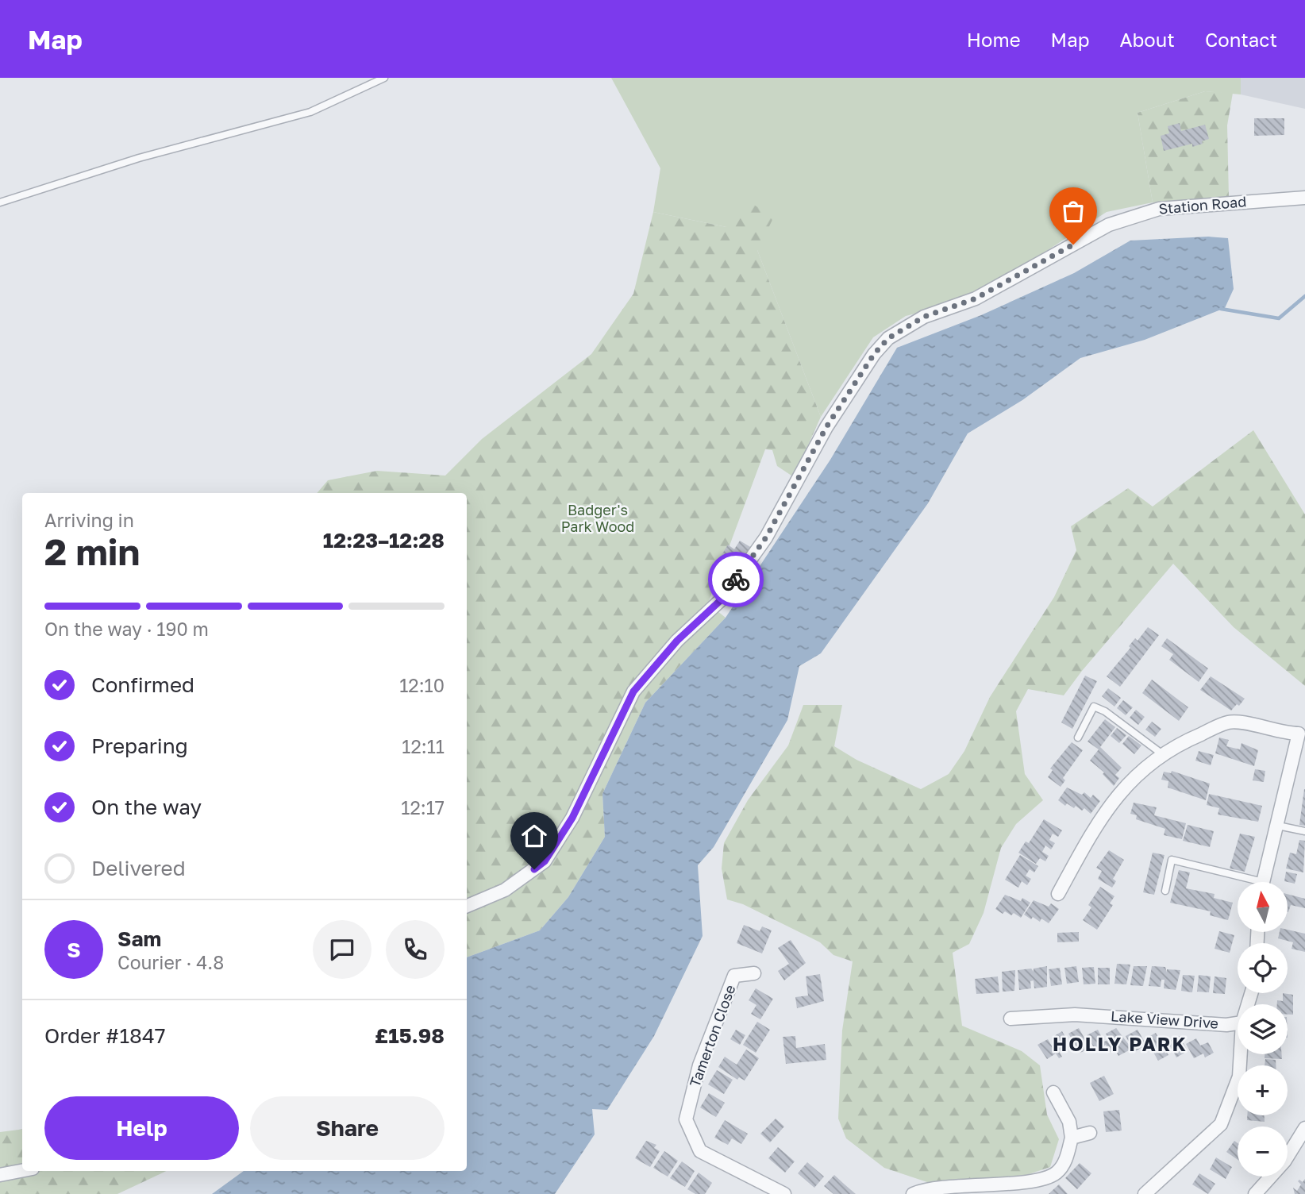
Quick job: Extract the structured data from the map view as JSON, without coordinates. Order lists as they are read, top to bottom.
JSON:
{
  "streets": {
    "street": ["Station Road", "Lake View Drive", "Tamerton Close"]
  },
  "districts": ["HOLLY PARK"],
  "parks": ["Badger's Park Wood"],
  "north": "top",
  "page": {
    "header": "Map",
    "nav": [
      "Home",
      "Map",
      "About",
      "Contact"
    ],
    "heading": ["2 min", "Arriving in", "12:23–12:28"],
    "panel": [
      "Sam",
      "Courier · 4.8",
      "Order #1847",
      "£15.98"
    ],
    "bar": "On the way · 190 m",
    "list": [
      ["Confirmed", "12:10"],
      ["Preparing", "12:11"],
      ["On the way", "12:17"],
      "Delivered"
    ],
    "map_buttons": ["+", "−"],
    "round": "S",
    "buttons": ["Help", "Share"]
  }
}
